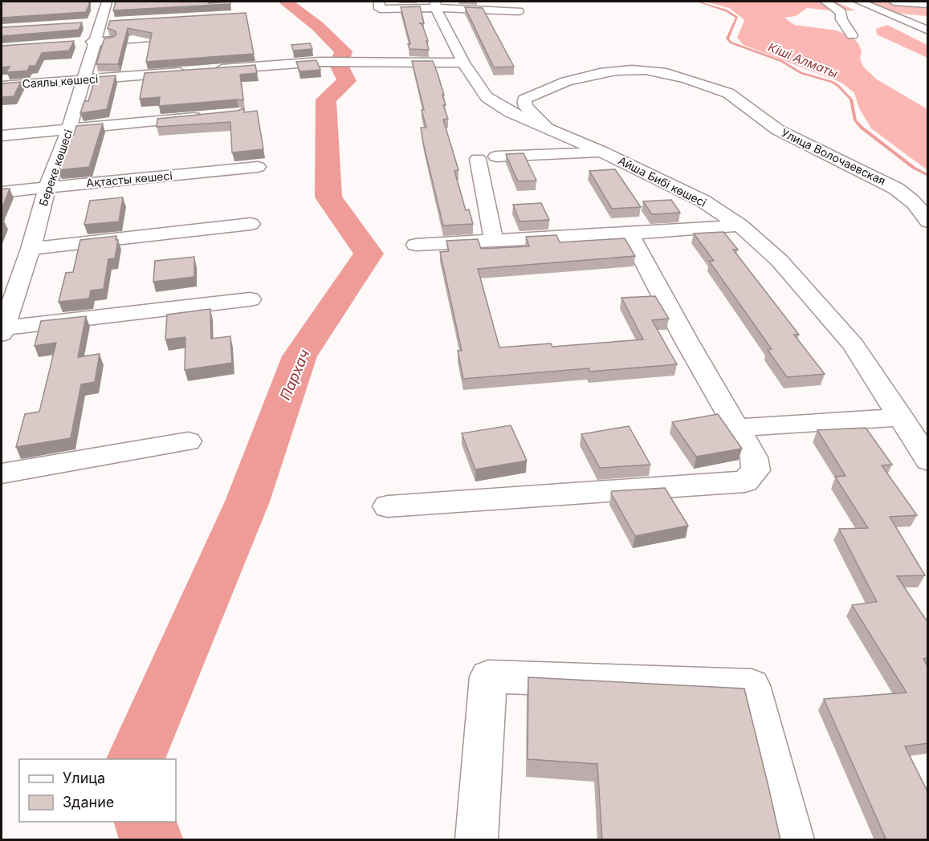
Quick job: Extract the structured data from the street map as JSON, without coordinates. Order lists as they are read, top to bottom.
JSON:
{
  "streets": {
    "street": [
      "Саялы көшесі",
      "Улица Волочаевская",
      "Береке көшесі",
      "Ақтасты көшесі",
      "Айша Бибі көшесі"
    ]
  },
  "crossings": [
    ["Саялы көшесі", "Береке көшесі"],
    ["Саялы көшесі", "Айша Бибі көшесі"],
    ["Улица Волочаевская", "Айша Бибі көшесі"],
    ["Береке көшесі", "Ақтасты көшесі"]
  ],
  "water": ["Кіші Алматы", "Пархач"],
  "legend": ["Улица", "Здание"]
}
